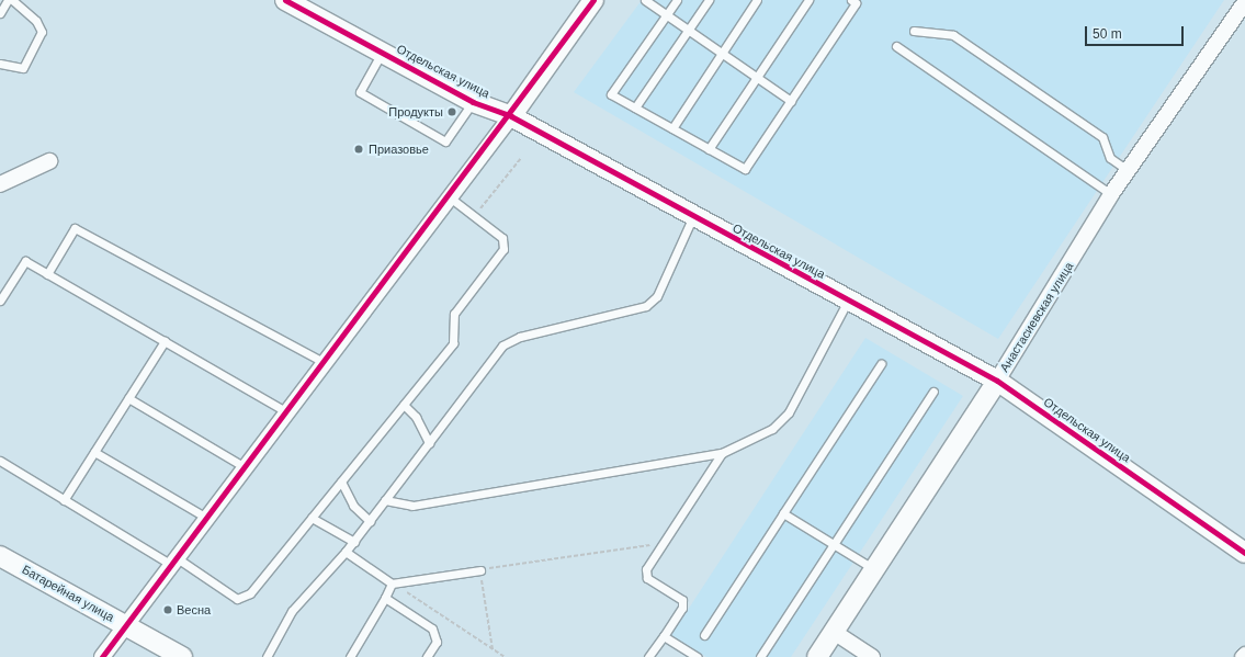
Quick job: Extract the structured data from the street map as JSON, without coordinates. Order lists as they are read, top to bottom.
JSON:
{
  "streets": {
    "street": ["Отдельская улица", "Анастасиевская улица", "Батарейная улица"]
  },
  "crossings": [
    ["Отдельская улица", "Анастасиевская улица"]
  ],
  "places": ["Продукты", "Приазовье", "Весна"],
  "scale_bar": "50 m"
}
